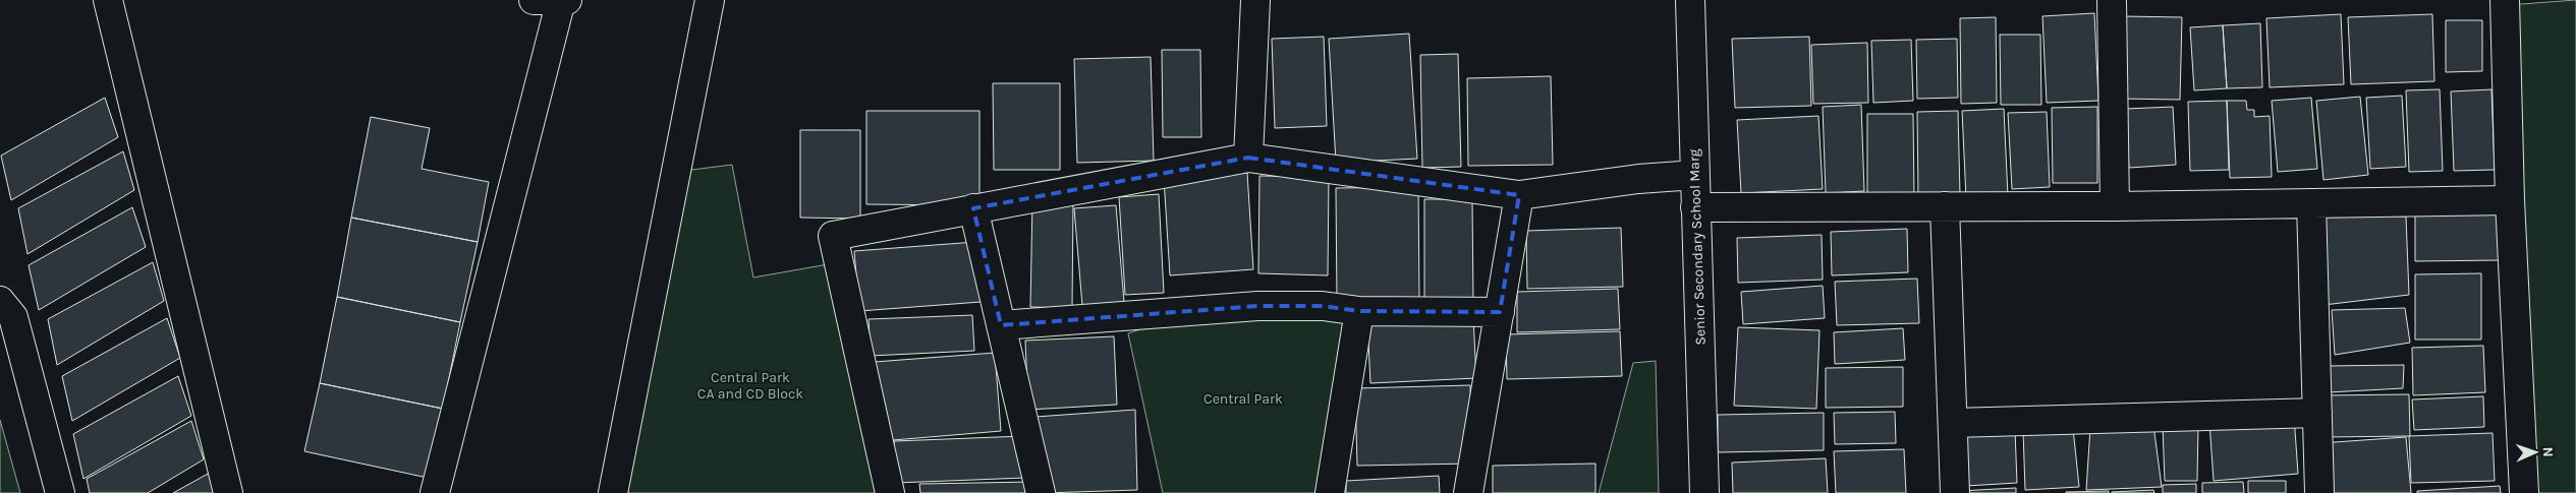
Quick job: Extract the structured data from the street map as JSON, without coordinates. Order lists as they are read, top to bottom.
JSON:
{
  "streets": {
    "street": ["Senior Secondary School Marg"]
  },
  "parks": ["Central Park CA and CD Block", "Central Park"],
  "north": "right"
}
